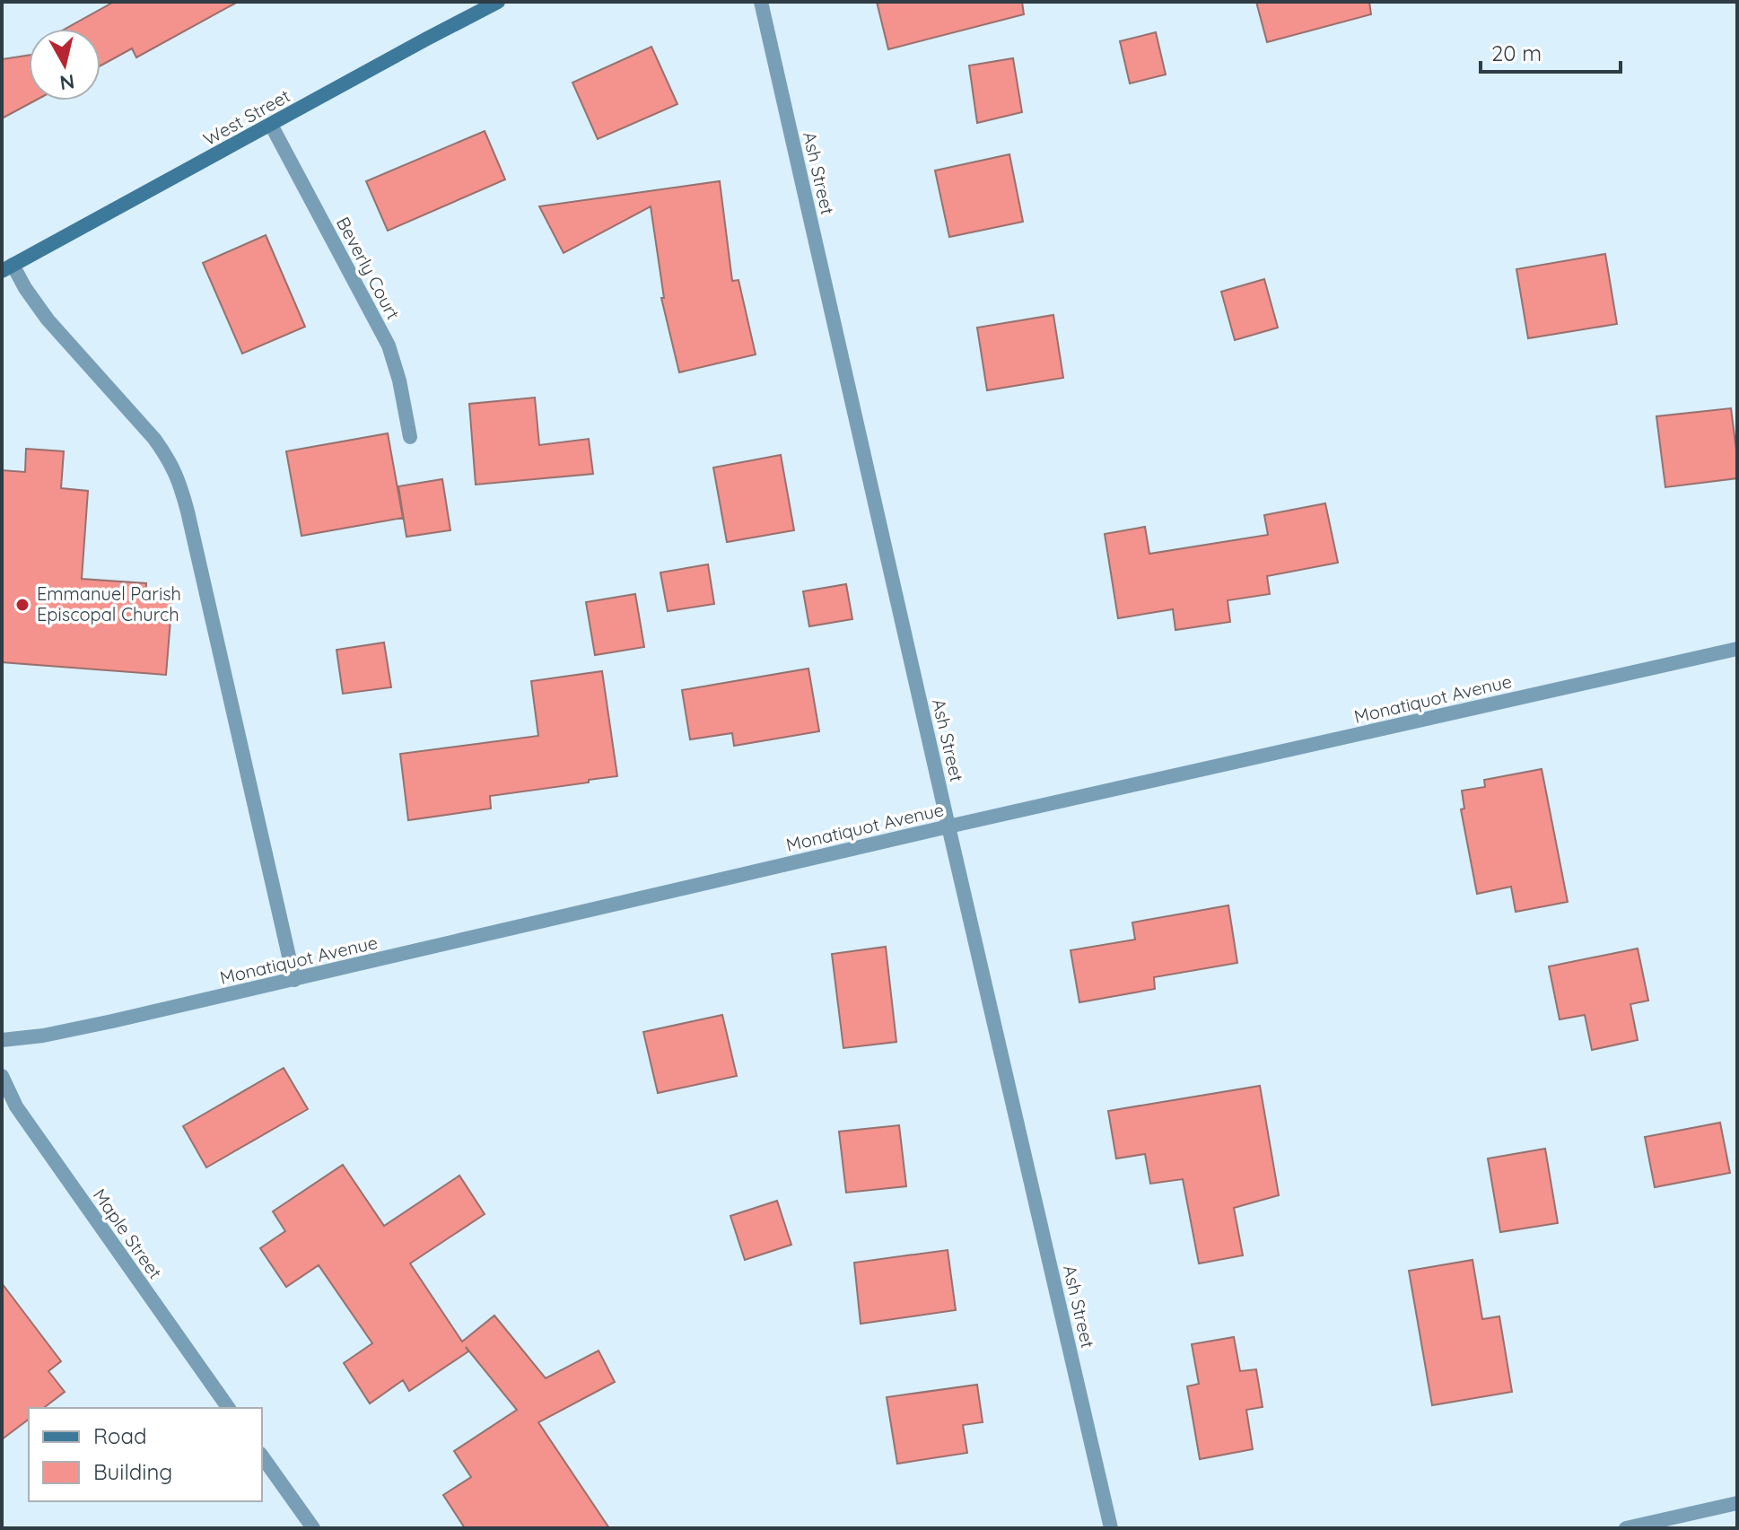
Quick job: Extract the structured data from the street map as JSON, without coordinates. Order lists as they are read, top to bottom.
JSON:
{
  "streets": {
    "street": [
      "West Street",
      "Ash Street",
      "Beverly Court",
      "Monatiquot Avenue",
      "Maple Street"
    ]
  },
  "crossings": [
    ["West Street", "Beverly Court"],
    ["Ash Street", "Monatiquot Avenue"]
  ],
  "places": ["Emmanuel Parish Episcopal Church"],
  "legend": ["Road", "Building"],
  "scale_bar": "20 m",
  "north": "bottom"
}
